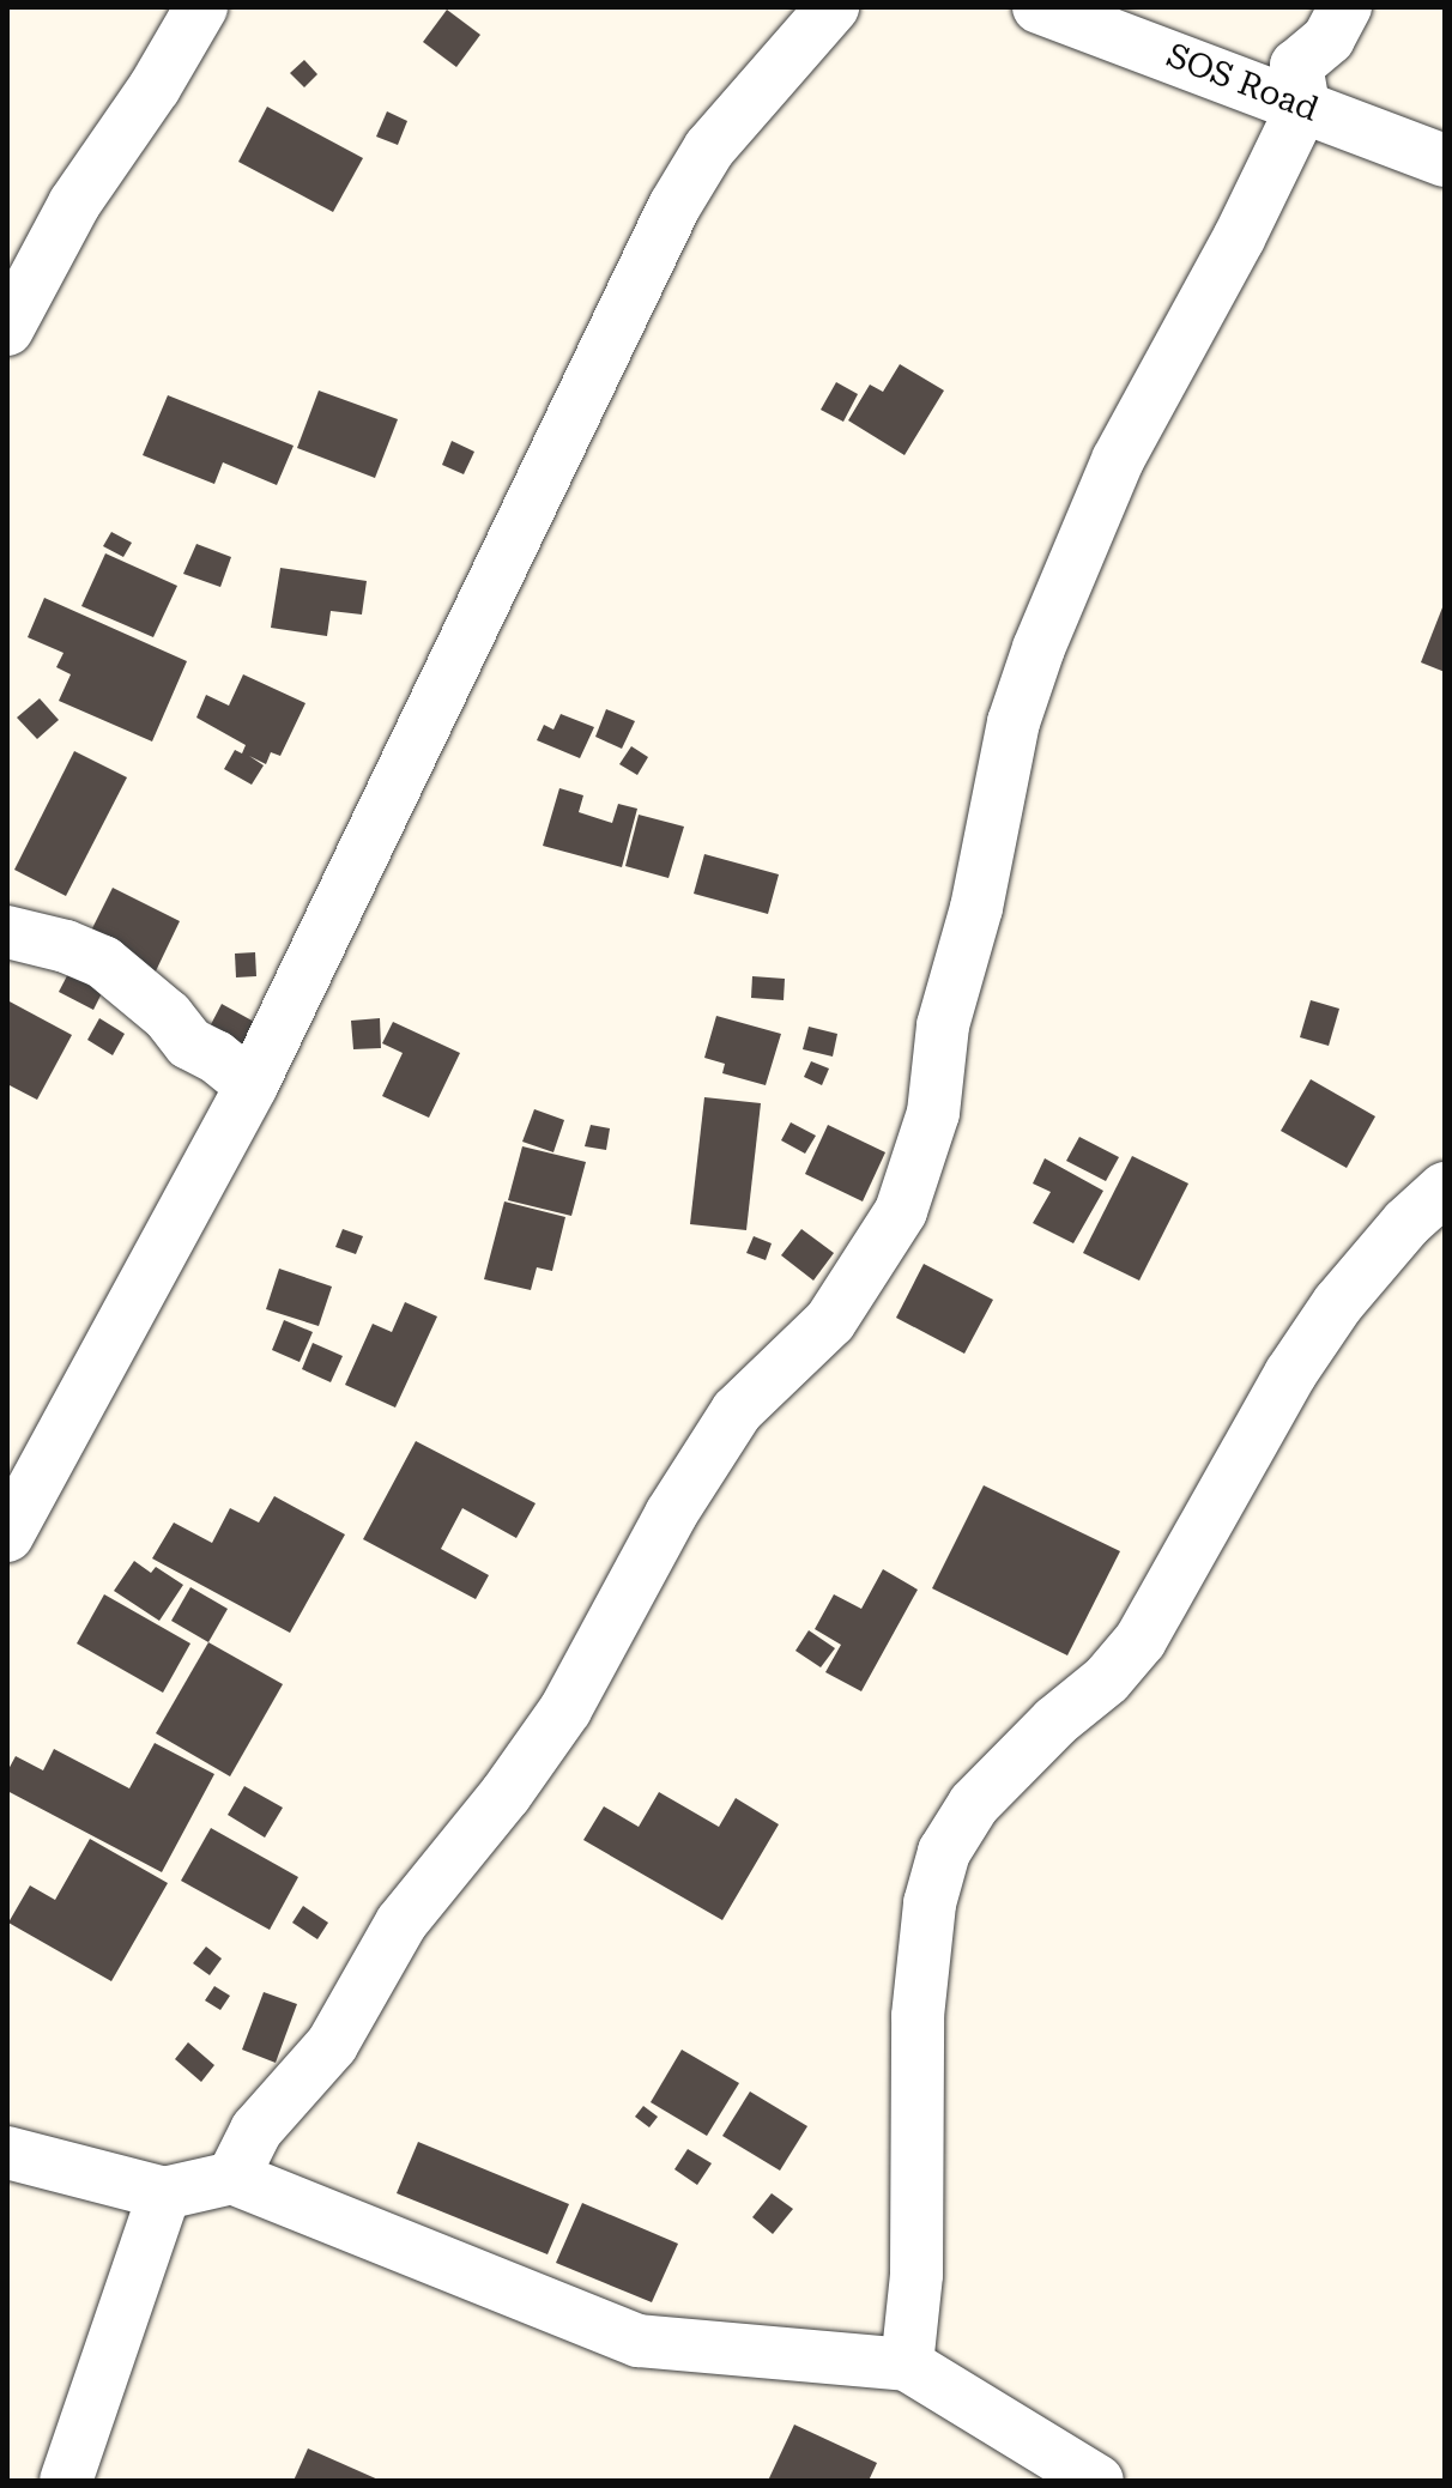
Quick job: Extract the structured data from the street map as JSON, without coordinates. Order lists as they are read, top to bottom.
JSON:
{
  "streets": {
    "street": ["SOS Road"]
  }
}
